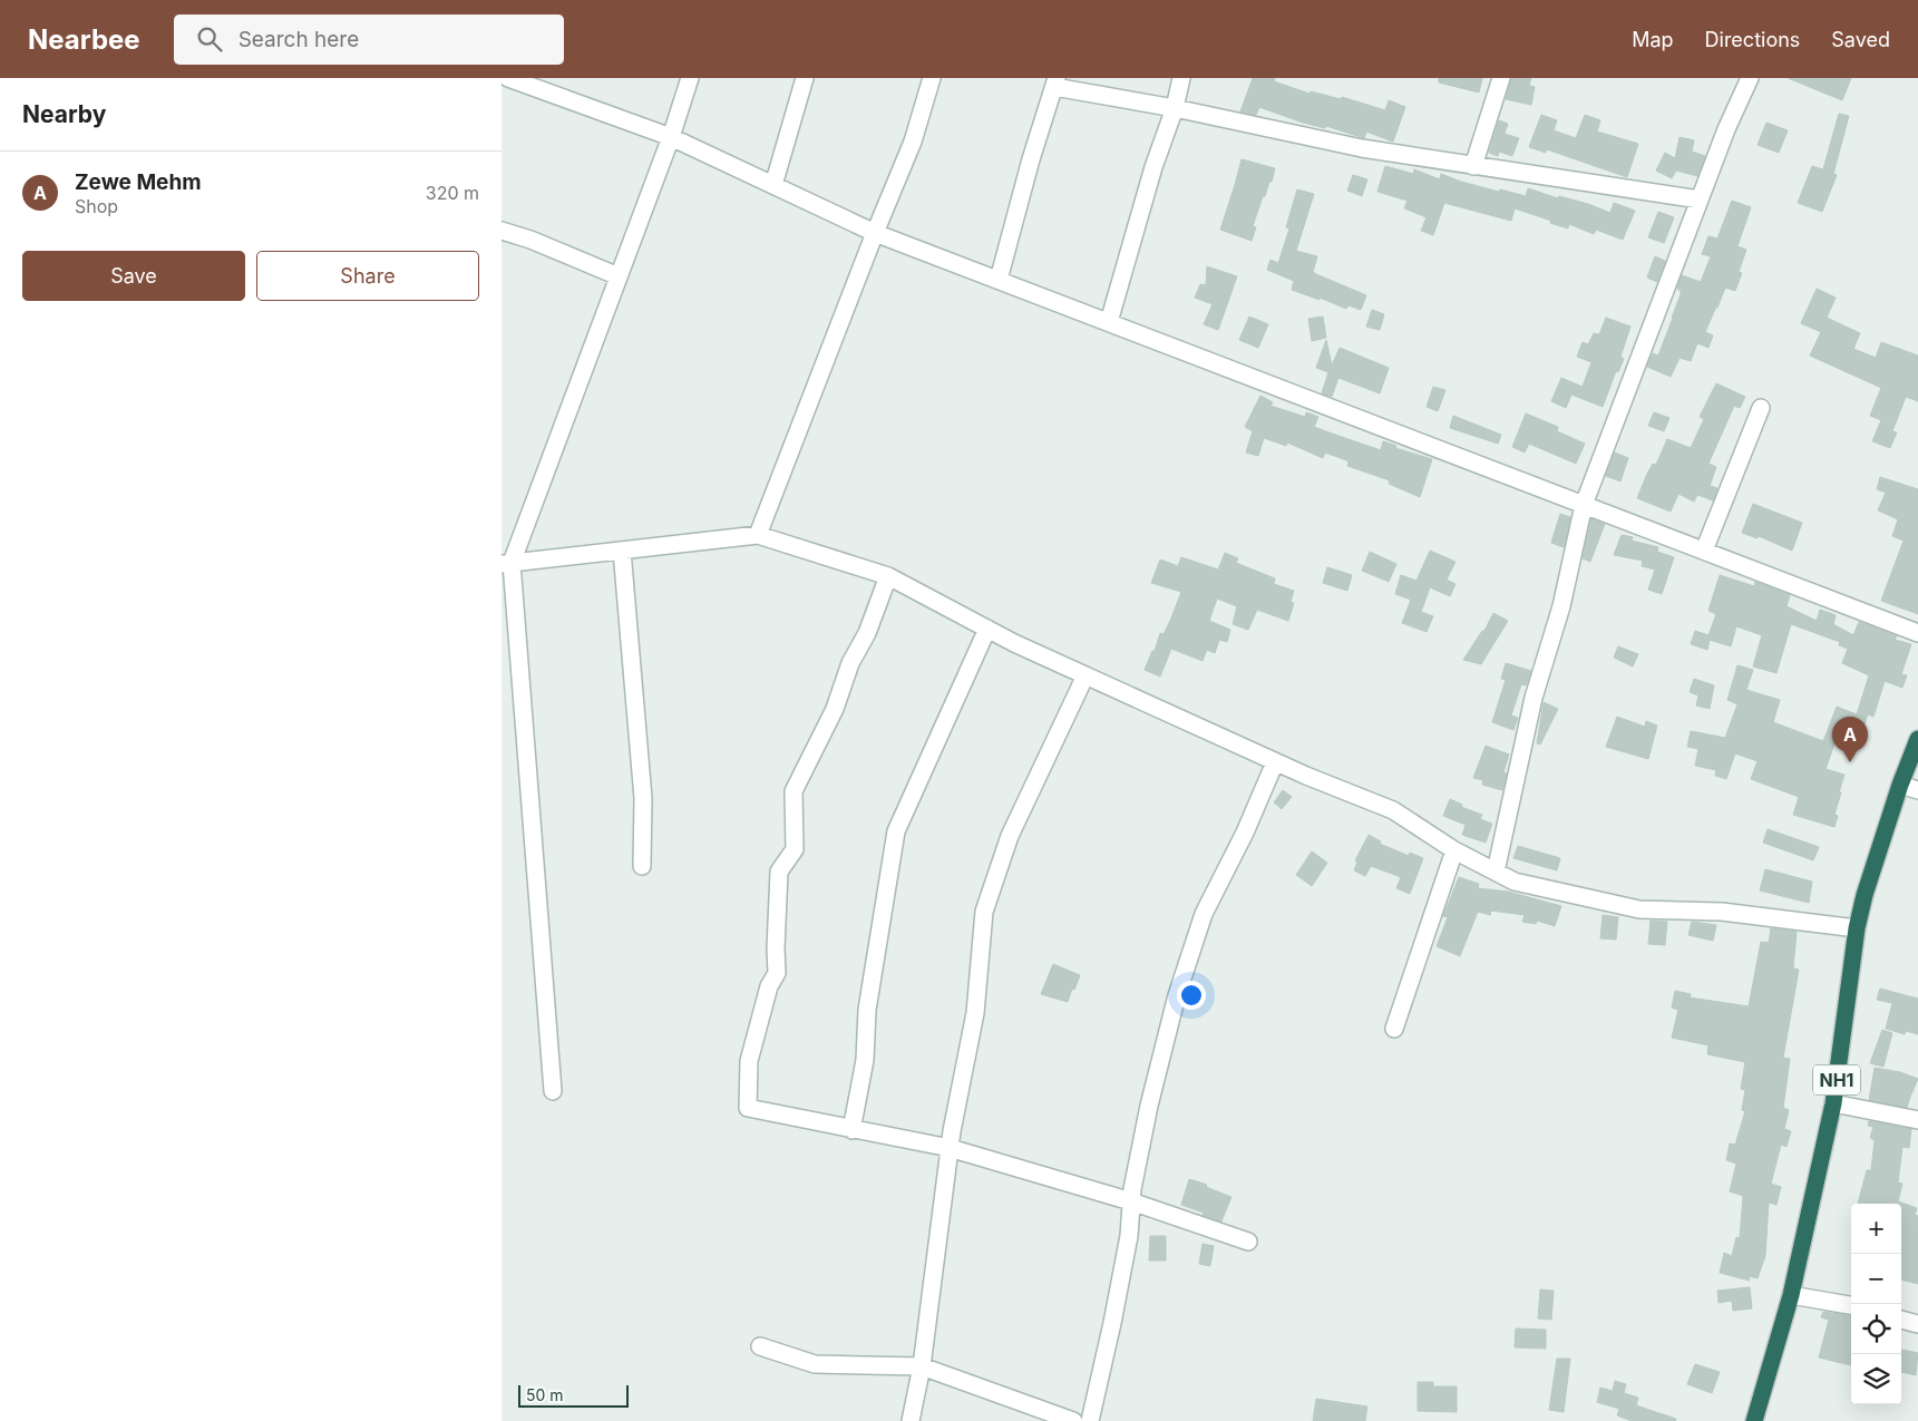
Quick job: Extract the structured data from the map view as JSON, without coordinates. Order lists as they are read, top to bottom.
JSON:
{
  "streets": {
    "highway": ["NH1"]
  },
  "scale_bar": "50 m",
  "page": {
    "header": "Nearbee",
    "search": "Search here",
    "nav": ["Map", "Directions", "Saved"],
    "heading": "Nearby",
    "list": [
      {
        "mark": "A",
        "name": "Zewe Mehm",
        "note": "Shop",
        "value": "320 m"
      }
    ],
    "buttons": ["Save", "Share"],
    "pins": "A",
    "map_buttons": ["+", "−"],
    "scale": "50 m"
  }
}
